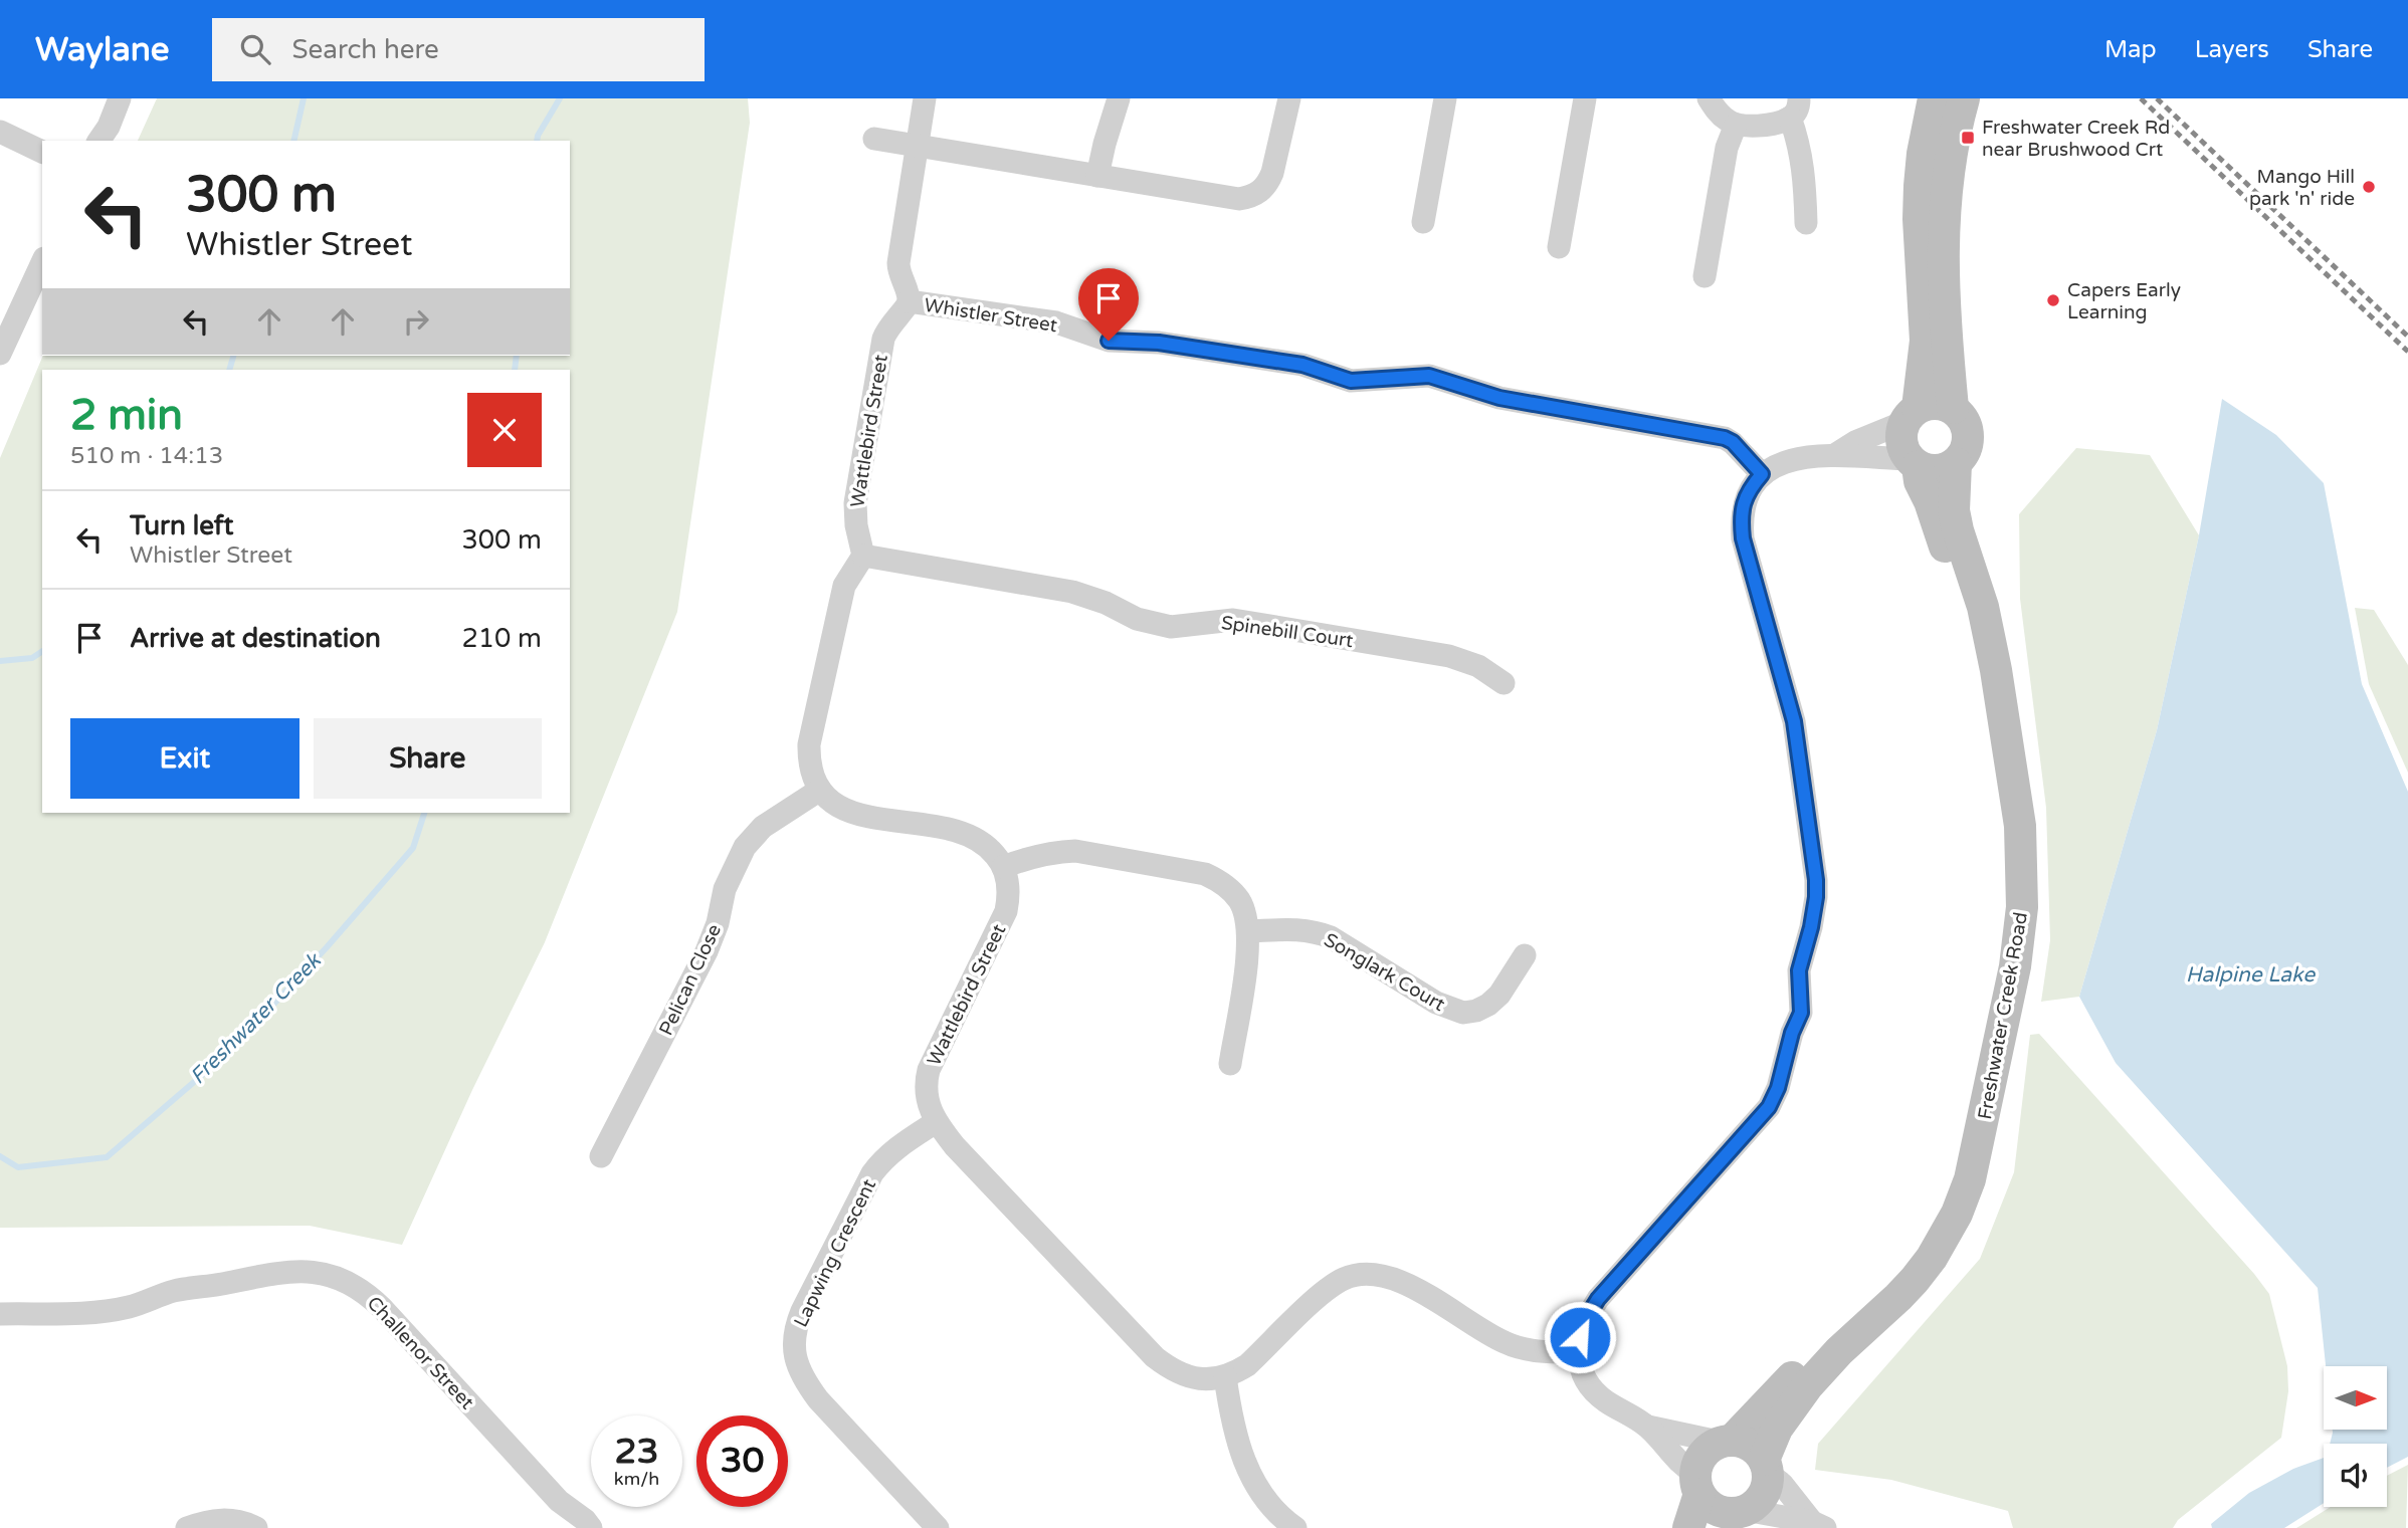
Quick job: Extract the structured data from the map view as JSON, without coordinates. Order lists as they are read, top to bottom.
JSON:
{
  "streets": {
    "main road": ["Freshwater Creek Road"],
    "street": [
      "Whistler Street",
      "Wattlebird Street",
      "Spinebill Court",
      "Songlark Court",
      "Pelican Close",
      "Lapwing Crescent",
      "Challenor Street"
    ]
  },
  "crossings": [
    ["Whistler Street", "Wattlebird Street"],
    ["Wattlebird Street", "Spinebill Court"],
    ["Wattlebird Street", "Lapwing Crescent"]
  ],
  "water": ["Halpine Lake", "Freshwater Creek"],
  "places": {
    "transit": ["Freshwater Creek Rd near Brushwood Crt"],
    "other": ["Mango Hill park 'n' ride", "Capers Early Learning"]
  },
  "north": "right",
  "page": {
    "header": "Waylane",
    "search": "Search here",
    "nav": ["Map", "Layers", "Share"],
    "turn": ["300 m", "Whistler Street"],
    "heading": ["2 min", "510 m · 14:13"],
    "list": [
      {
        "name": "Turn left",
        "note": "Whistler Street",
        "value": "300 m"
      },
      {
        "name": "Arrive at destination",
        "value": "210 m"
      }
    ],
    "buttons": ["Exit", "Share"],
    "speed": "23 km/h",
    "limit": "30"
  }
}
